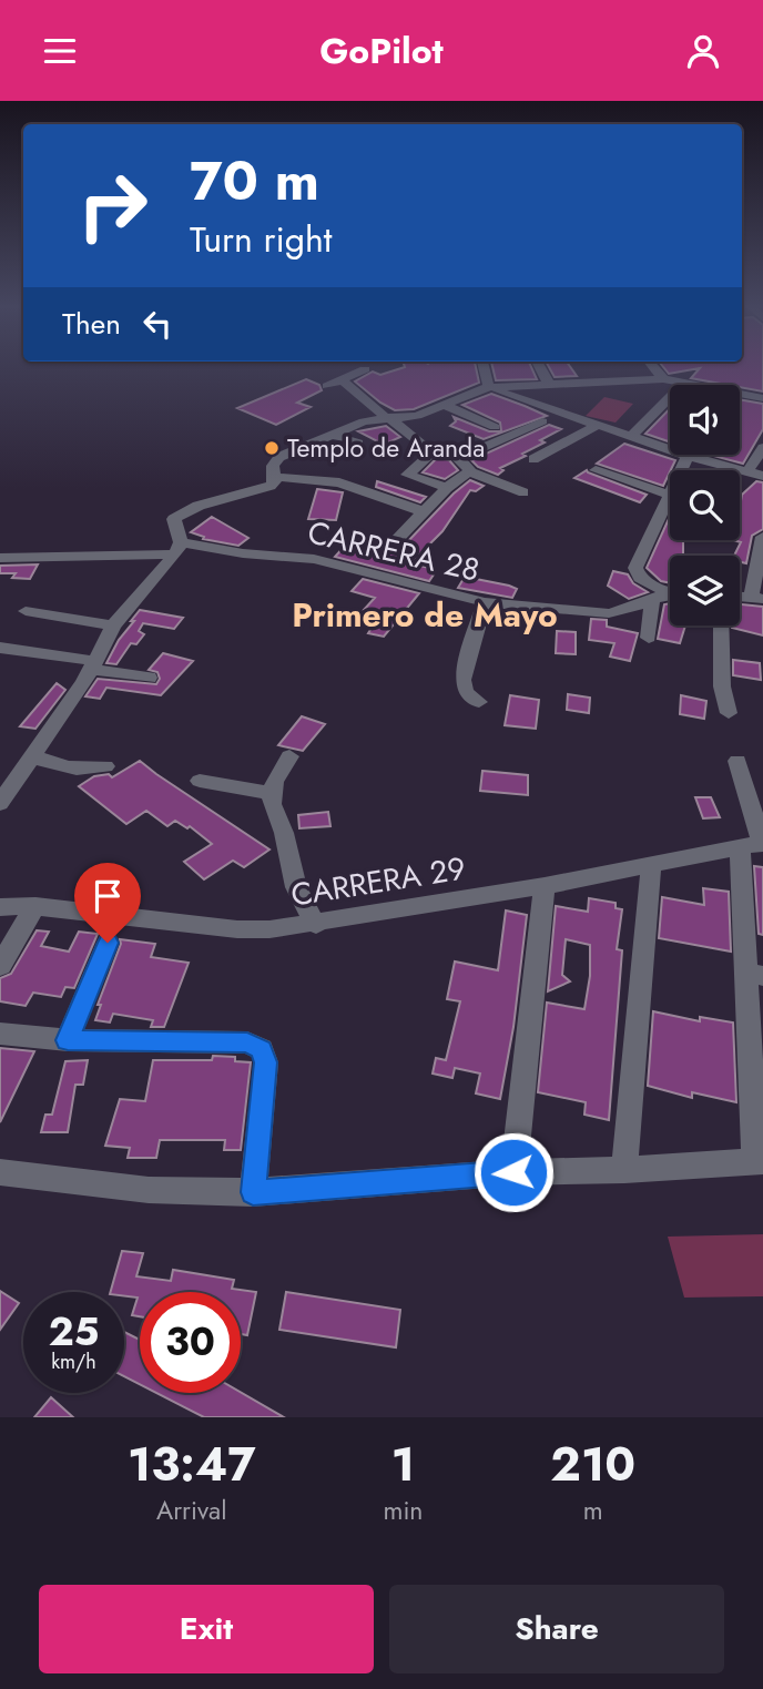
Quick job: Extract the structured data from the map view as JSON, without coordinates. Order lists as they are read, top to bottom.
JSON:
{
  "streets": {
    "street": ["CARRERA 28", "CARRERA 29"]
  },
  "districts": ["Primero de Mayo"],
  "places": ["Templo de Aranda"],
  "page": {
    "header": "GoPilot",
    "turn": ["70 m", "Turn right"],
    "then": "Then",
    "speed": "25 km/h",
    "limit": "30",
    "eta": [
      "13:47",
      "Arrival",
      "1",
      "min",
      "210",
      "m"
    ],
    "buttons": ["Exit", "Share"]
  }
}
